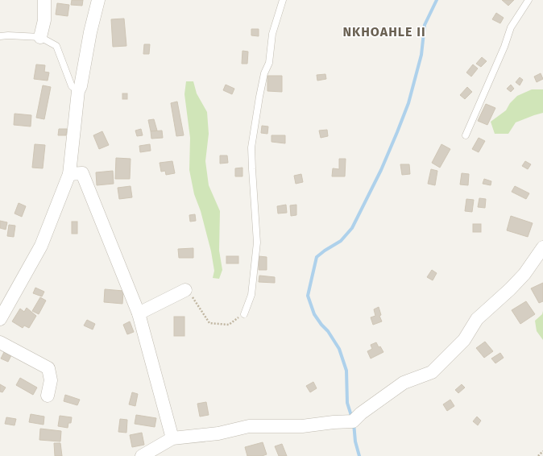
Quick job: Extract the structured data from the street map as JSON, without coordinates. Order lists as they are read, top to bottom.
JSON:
{
  "districts": ["NKHOAHLE II"]
}
